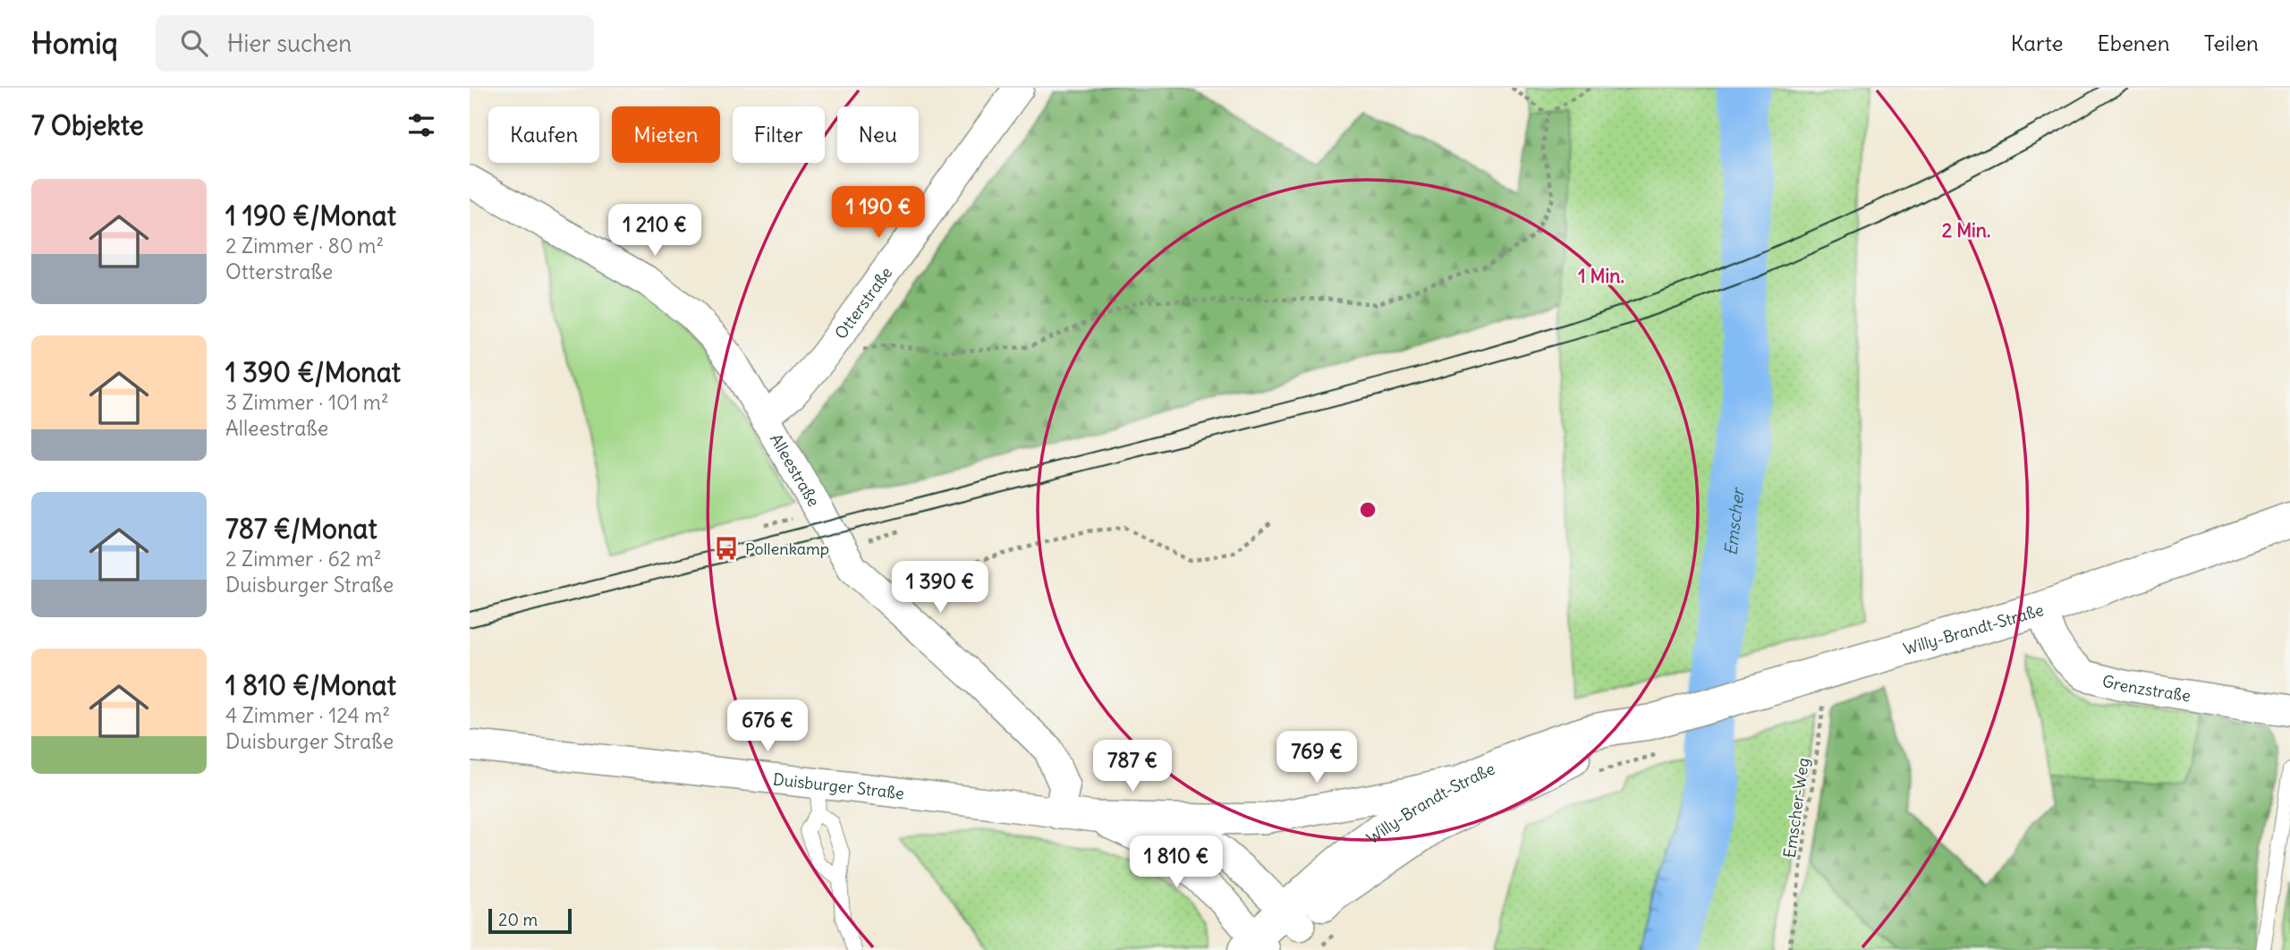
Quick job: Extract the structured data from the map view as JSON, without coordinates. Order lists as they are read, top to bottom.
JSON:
{
  "streets": {
    "main road": ["Willy-Brandt-Straße"],
    "street": [
      "Otterstraße",
      "Alleestraße",
      "Grenzstraße",
      "Duisburger Straße"
    ],
    "path": ["Emscher-Weg"]
  },
  "crossings": [
    ["Otterstraße", "Alleestraße"],
    ["Alleestraße", "Duisburger Straße"],
    ["Willy-Brandt-Straße", "Grenzstraße"],
    ["Willy-Brandt-Straße", "Duisburger Straße"],
    ["Willy-Brandt-Straße", "Emscher-Weg"]
  ],
  "water": ["Emscher"],
  "places": {
    "bus stop": ["Pollenkamp"]
  },
  "scale_bar": "20 m",
  "page": {
    "header": "Homiq",
    "search": "Hier suchen",
    "nav": ["Karte", "Ebenen", "Teilen"],
    "heading": "7 Objekte",
    "chip": [
      "Kaufen",
      "Mieten",
      "Filter",
      "Neu"
    ],
    "list": [
      {
        "name": "1 190 €/Monat",
        "note": "2 Zimmer · 80 m² · Otterstraße"
      },
      {
        "name": "1 390 €/Monat",
        "note": "3 Zimmer · 101 m² · Alleestraße"
      },
      {
        "name": "787 €/Monat",
        "note": "2 Zimmer · 62 m² · Duisburger Straße"
      },
      {
        "name": "1 810 €/Monat",
        "note": "4 Zimmer · 124 m² · Duisburger Straße"
      }
    ],
    "price": [
      "1 190 €",
      "1 210 €",
      "1 390 €",
      "676 €",
      "769 €",
      "787 €",
      "1 810 €"
    ],
    "scale": "20 m"
  },
  "rings": ["2 Min.", "1 Min."]
}
